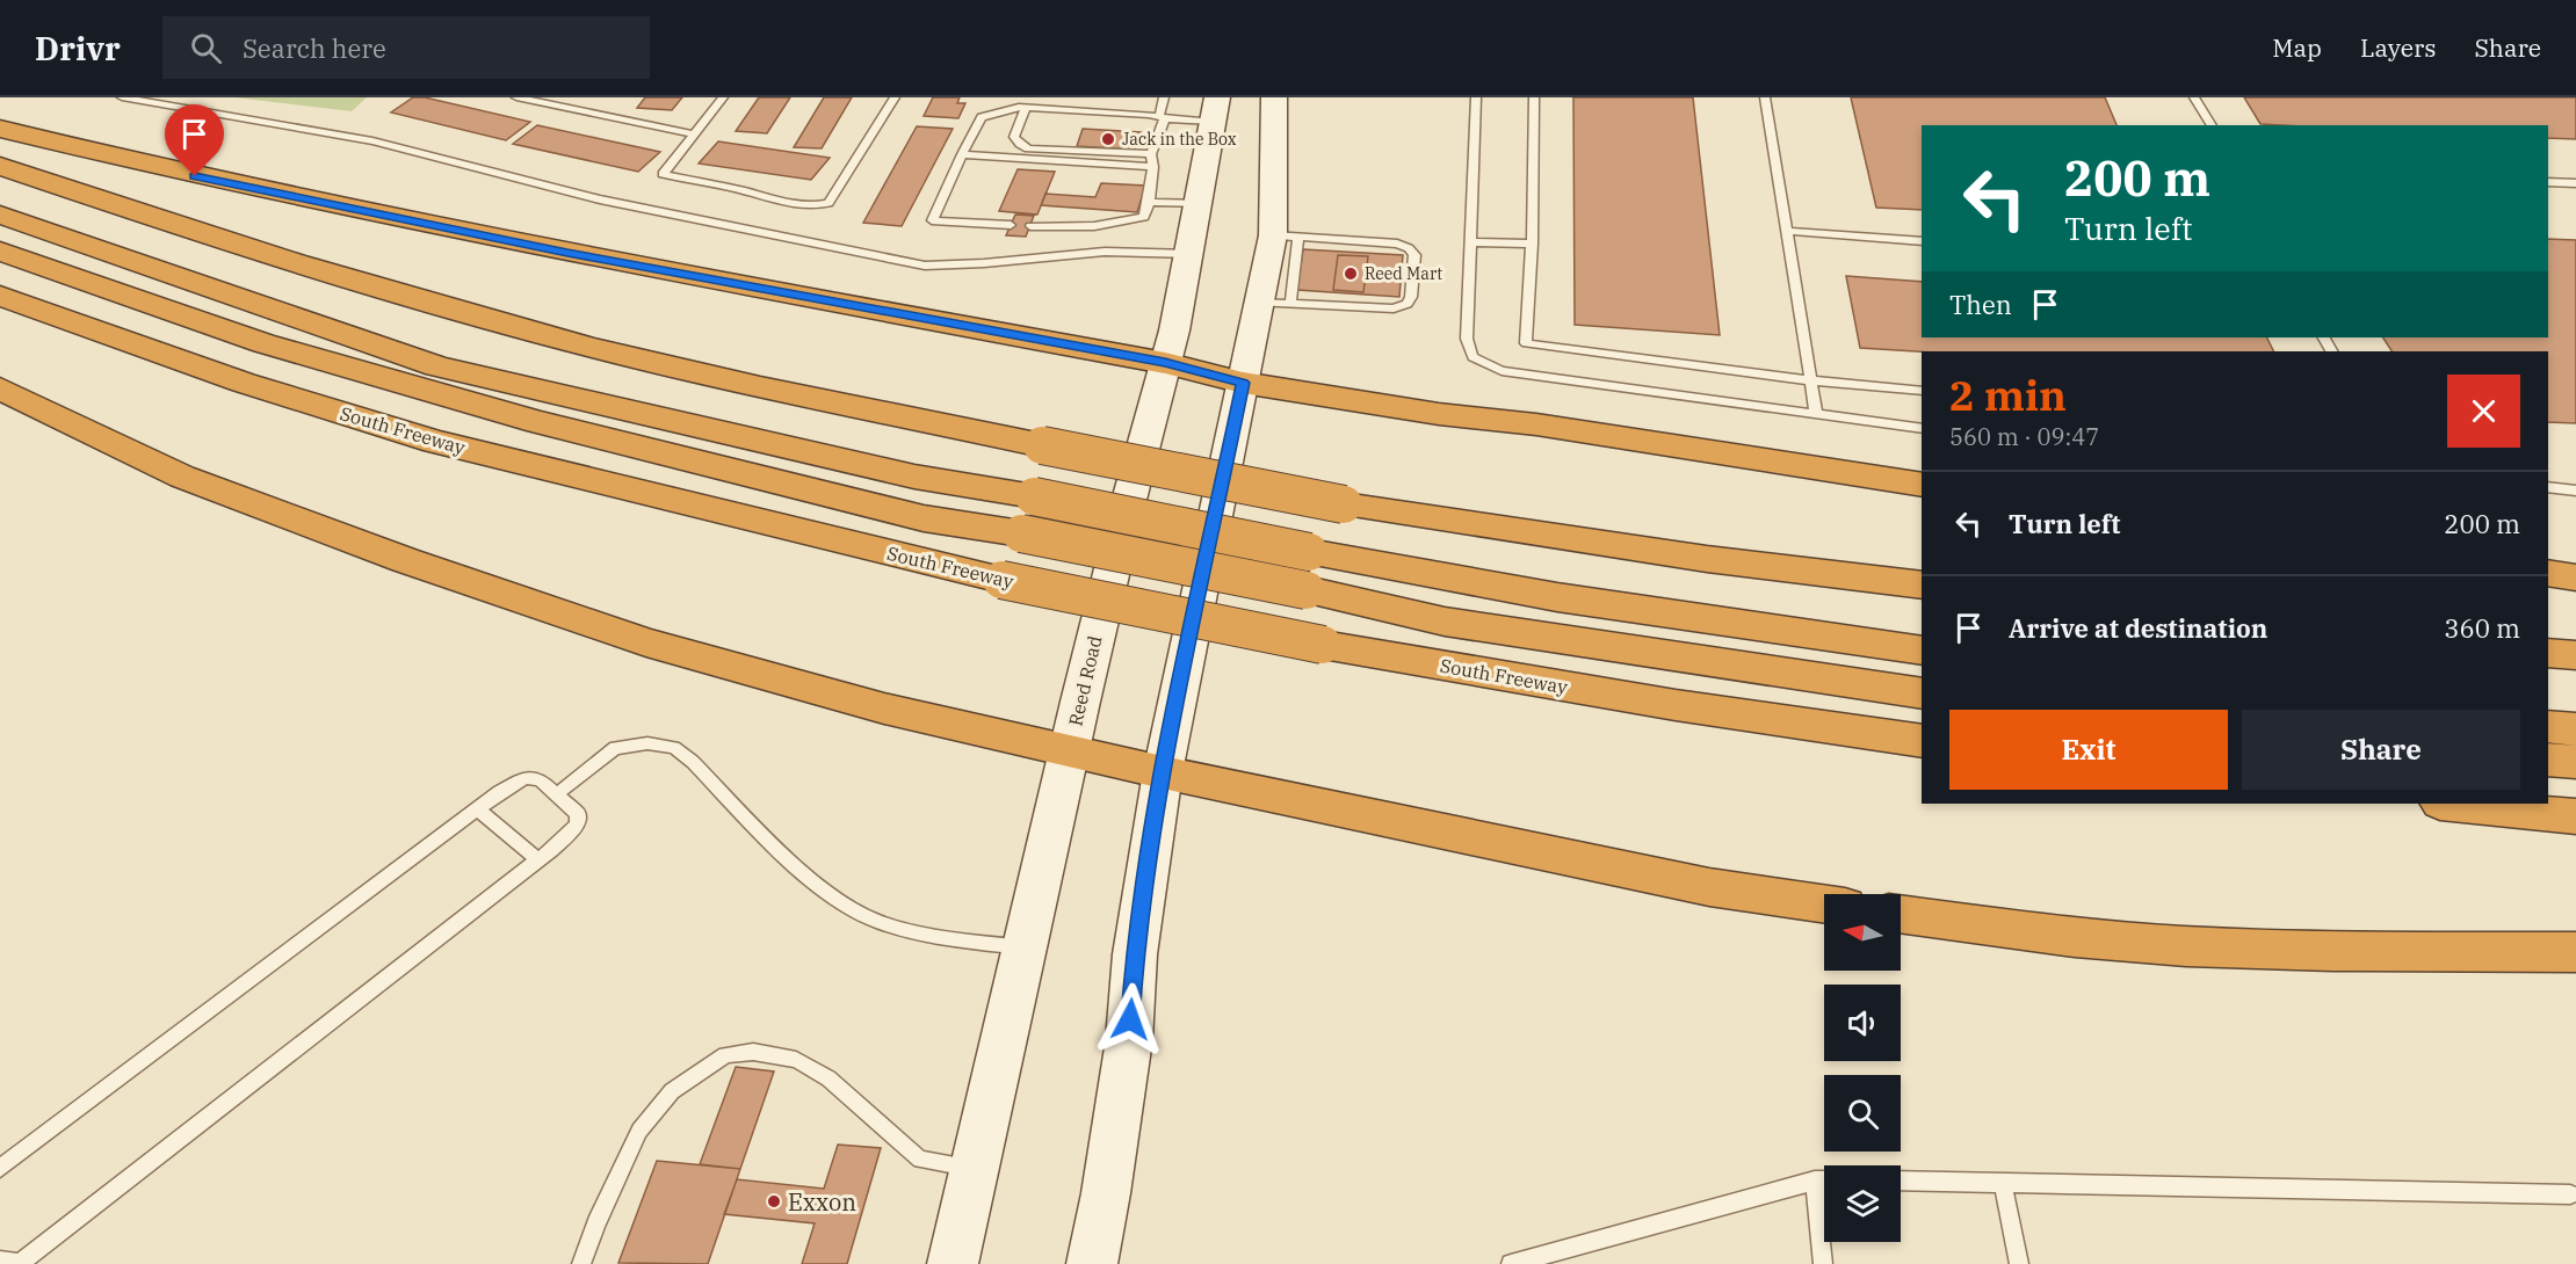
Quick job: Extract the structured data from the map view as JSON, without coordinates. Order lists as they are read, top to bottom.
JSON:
{
  "streets": {
    "highway": ["South Freeway"],
    "street": ["Reed Road"]
  },
  "places": ["Jack in the Box", "Reed Mart", "Exxon"],
  "north": "left",
  "page": {
    "header": "Drivr",
    "search": "Search here",
    "nav": ["Map", "Layers", "Share"],
    "turn": ["200 m", "Turn left"],
    "then": "Then",
    "heading": ["2 min", "560 m · 09:47"],
    "list": [
      {
        "name": "Turn left",
        "value": "200 m"
      },
      {
        "name": "Arrive at destination",
        "value": "360 m"
      }
    ],
    "buttons": ["Exit", "Share"]
  }
}
